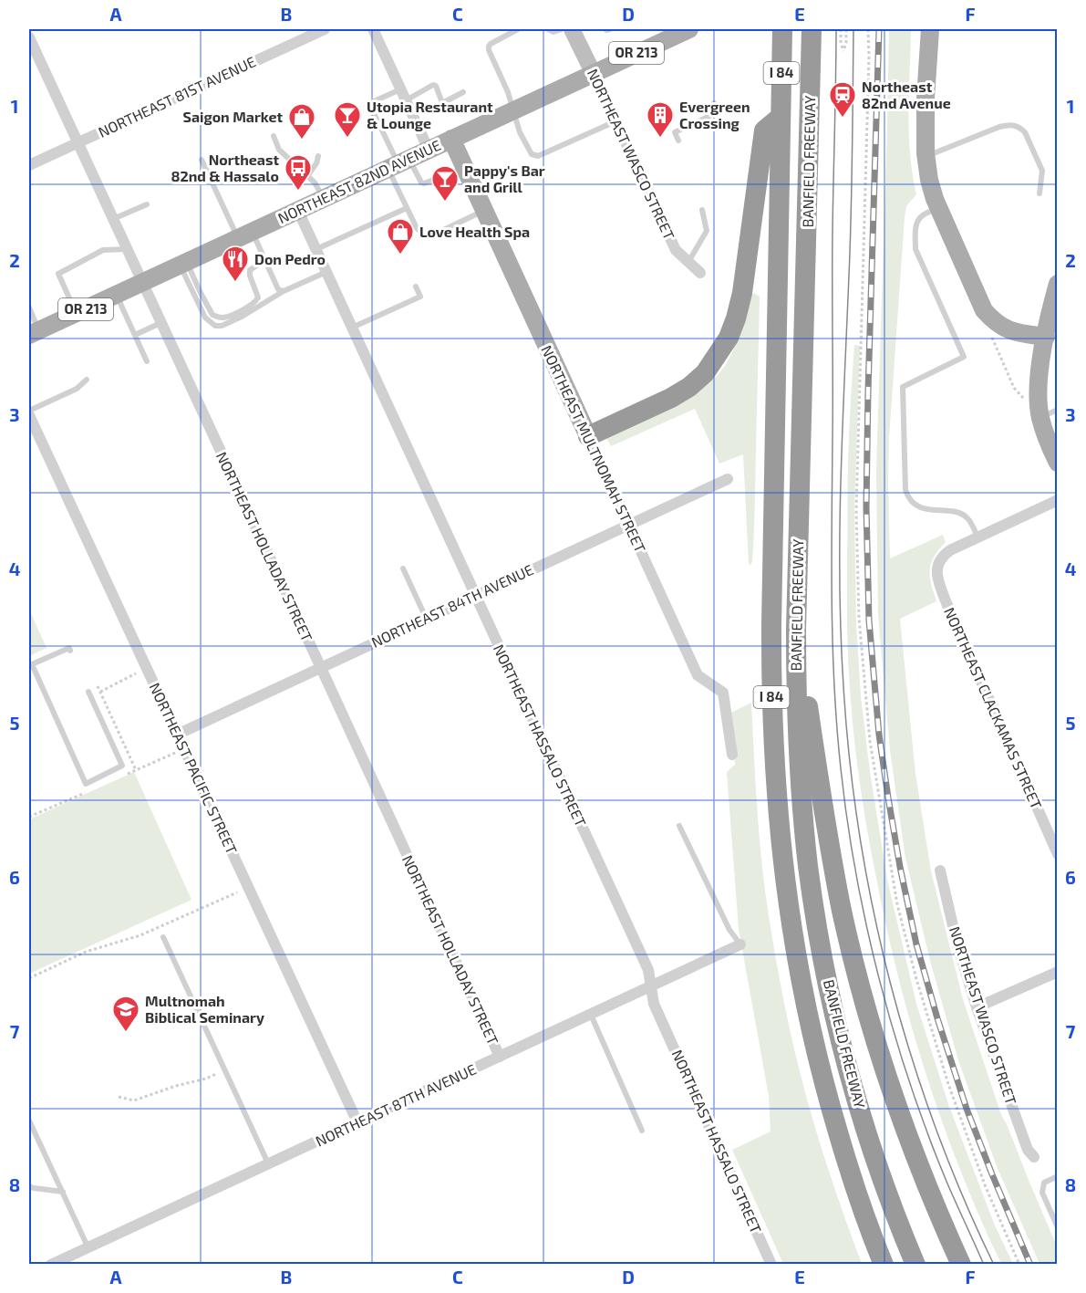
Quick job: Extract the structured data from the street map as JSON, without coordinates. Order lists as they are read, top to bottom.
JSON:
{
  "streets": {
    "highway": ["I 84", "BANFIELD FREEWAY"],
    "main road": [
      "OR 213",
      "NORTHEAST WASCO STREET",
      "NORTHEAST 82ND AVENUE",
      "NORTHEAST MULTNOMAH STREET"
    ],
    "street": [
      "NORTHEAST 81ST AVENUE",
      "NORTHEAST HOLLADAY STREET",
      "NORTHEAST 84TH AVENUE",
      "NORTHEAST CLACKAMAS STREET",
      "NORTHEAST HASSALO STREET",
      "NORTHEAST PACIFIC STREET",
      "NORTHEAST 87TH AVENUE"
    ]
  },
  "crossings": [
    ["NORTHEAST 81ST AVENUE", "NORTHEAST HOLLADAY STREET"],
    ["NORTHEAST WASCO STREET", "NORTHEAST 82ND AVENUE"],
    ["NORTHEAST 82ND AVENUE", "NORTHEAST MULTNOMAH STREET"],
    ["NORTHEAST 82ND AVENUE", "NORTHEAST HOLLADAY STREET"],
    ["NORTHEAST 82ND AVENUE", "NORTHEAST HASSALO STREET"],
    ["NORTHEAST MULTNOMAH STREET", "NORTHEAST 84TH AVENUE"],
    ["NORTHEAST HOLLADAY STREET", "NORTHEAST 84TH AVENUE"],
    ["NORTHEAST HOLLADAY STREET", "NORTHEAST 87TH AVENUE"],
    ["NORTHEAST 84TH AVENUE", "NORTHEAST HASSALO STREET"],
    ["NORTHEAST 84TH AVENUE", "NORTHEAST PACIFIC STREET"],
    ["NORTHEAST HASSALO STREET", "NORTHEAST 87TH AVENUE"],
    ["NORTHEAST PACIFIC STREET", "NORTHEAST 87TH AVENUE"]
  ],
  "places": {
    "station": ["Northeast 82nd Avenue"],
    "bar": ["Utopia Restaurant & Lounge", "Pappy's Bar and Grill"],
    "building": ["Evergreen Crossing"],
    "shop": ["Saigon Market", "Love Health Spa"],
    "bus stop": ["Northeast 82nd & Hassalo"],
    "restaurant": ["Don Pedro"],
    "school or university": ["Multnomah Biblical Seminary"]
  },
  "grid": {
    "columns": [
      "A",
      "B",
      "C",
      "D",
      "E",
      "F"
    ],
    "rows": [
      "1",
      "2",
      "3",
      "4",
      "5",
      "6",
      "7",
      "8"
    ]
  }
}
